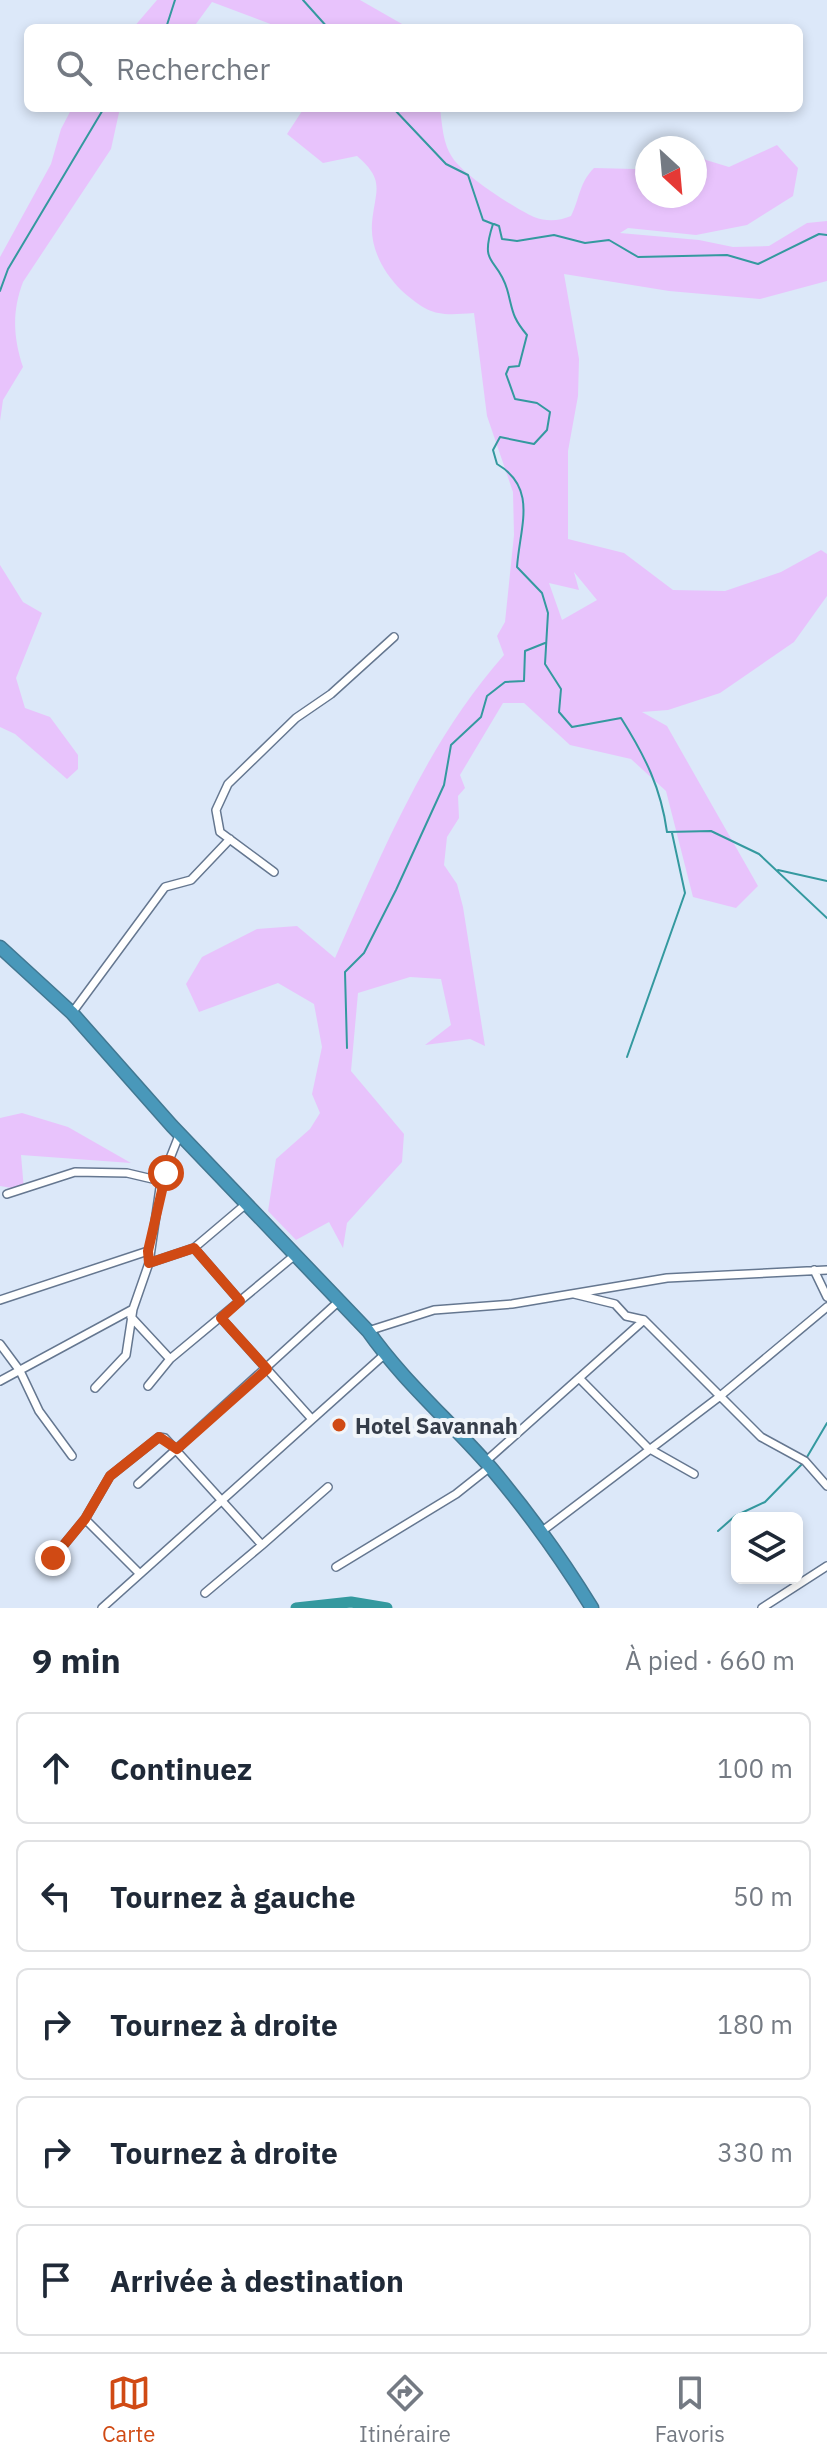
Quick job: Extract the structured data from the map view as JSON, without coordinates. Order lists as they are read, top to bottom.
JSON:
{
  "places": ["Hotel Savannah"],
  "north": "bottom right",
  "page": {
    "search": "Rechercher",
    "heading": ["9 min", "À pied · 660 m"],
    "list": [
      ["Continuez", "100 m"],
      ["Tournez à gauche", "50 m"],
      ["Tournez à droite", "180 m"],
      ["Tournez à droite", "330 m"],
      "Arrivée à destination"
    ],
    "nav": ["Carte", "Itinéraire", "Favoris"]
  }
}
